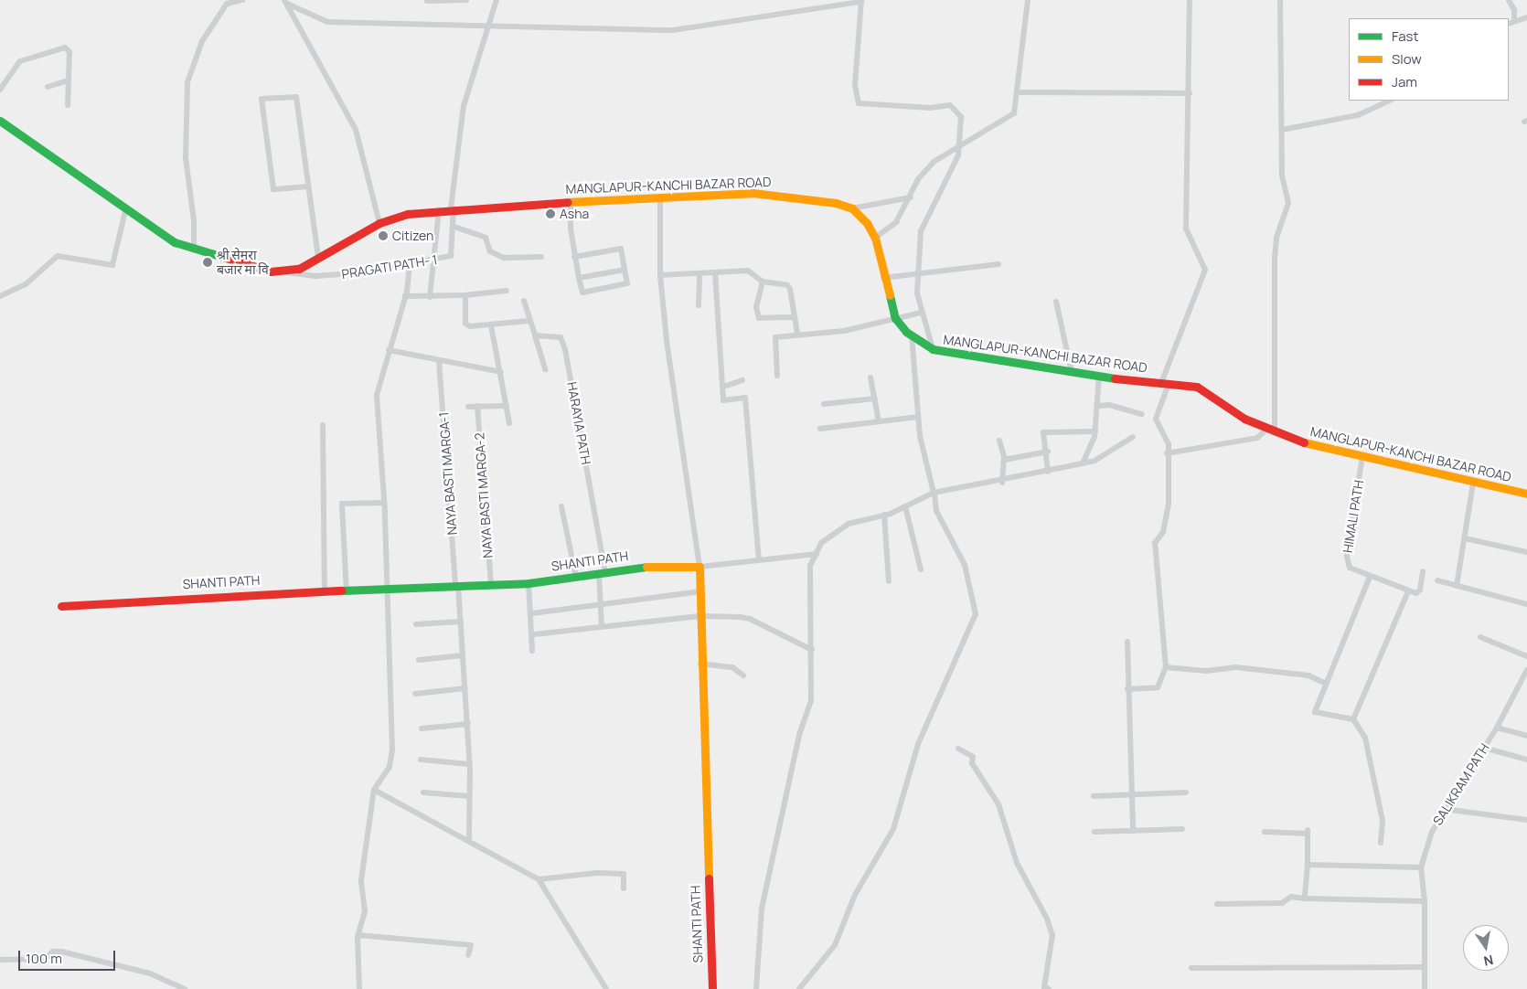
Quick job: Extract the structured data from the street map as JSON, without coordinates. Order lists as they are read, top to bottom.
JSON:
{
  "streets": {
    "street": [
      "MANGLAPUR-KANCHI BAZAR ROAD",
      "PRAGATI PATH- 1",
      "HARAYIA PATH",
      "NAYA BASTI MARGA-1",
      "NAYA BASTI MARGA-2",
      "HIMALI PATH",
      "SHANTI PATH",
      "SALIKRAM PATH"
    ]
  },
  "crossings": [
    ["MANGLAPUR-KANCHI BAZAR ROAD", "PRAGATI PATH- 1"],
    ["MANGLAPUR-KANCHI BAZAR ROAD", "HIMALI PATH"],
    ["HARAYIA PATH", "SHANTI PATH"],
    ["NAYA BASTI MARGA-1", "SHANTI PATH"],
    ["NAYA BASTI MARGA-2", "SHANTI PATH"]
  ],
  "places": ["Asha", "Citizen", "श्री सेमरा बजार मा वि"],
  "legend": ["Fast", "Slow", "Jam"],
  "scale_bar": "100 m",
  "north": "bottom"
}
